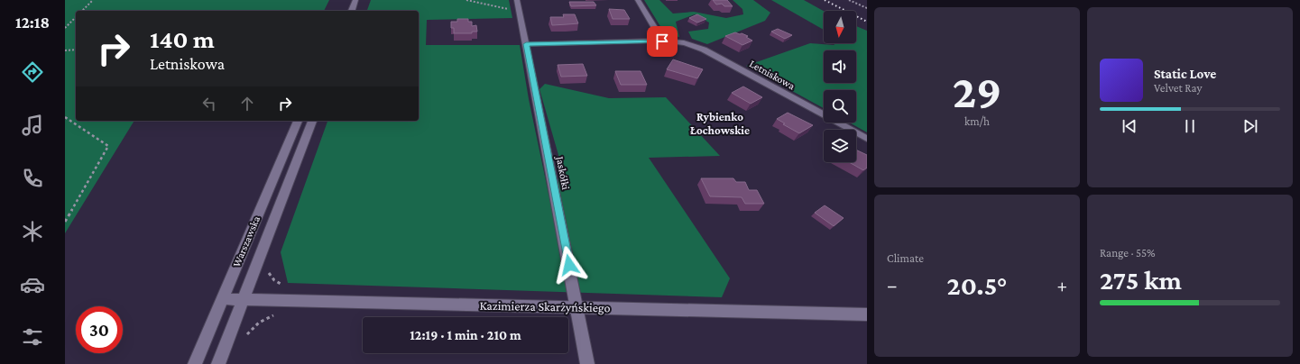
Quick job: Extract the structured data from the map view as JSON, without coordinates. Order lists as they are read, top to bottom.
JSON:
{
  "streets": {
    "street": [
      "Letniskowa",
      "Jaskółki",
      "Warszawska",
      "Kazimierza Skarżyńskiego"
    ]
  },
  "crossings": [
    ["Letniskowa", "Jaskółki"],
    ["Jaskółki", "Kazimierza Skarżyńskiego"],
    ["Warszawska", "Kazimierza Skarżyńskiego"]
  ],
  "districts": ["Rybienko Łochowskie"],
  "north": "bottom",
  "page": {
    "tabs": "12:18",
    "tile": [
      ["29", "km/h"],
      "Climate",
      ["Range · 55%", "275 km"]
    ],
    "turn": ["140 m", "Letniskowa"],
    "song": ["Static Love", "Velvet Ray"],
    "heat": ["−", "20.5°", "+"],
    "limit": "30",
    "trip": "12:19 · 1 min · 210 m"
  }
}
